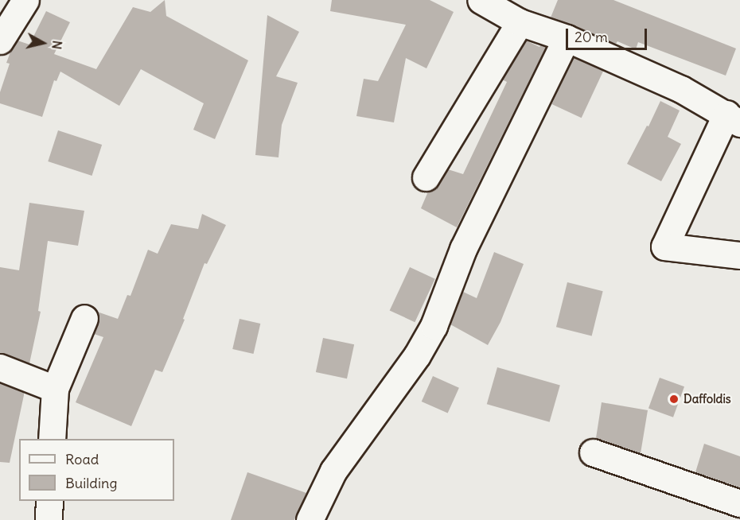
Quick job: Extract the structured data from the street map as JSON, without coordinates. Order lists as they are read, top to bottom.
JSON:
{
  "places": ["Daffoldis"],
  "legend": ["Road", "Building"],
  "scale_bar": "20 m",
  "north": "right"
}
